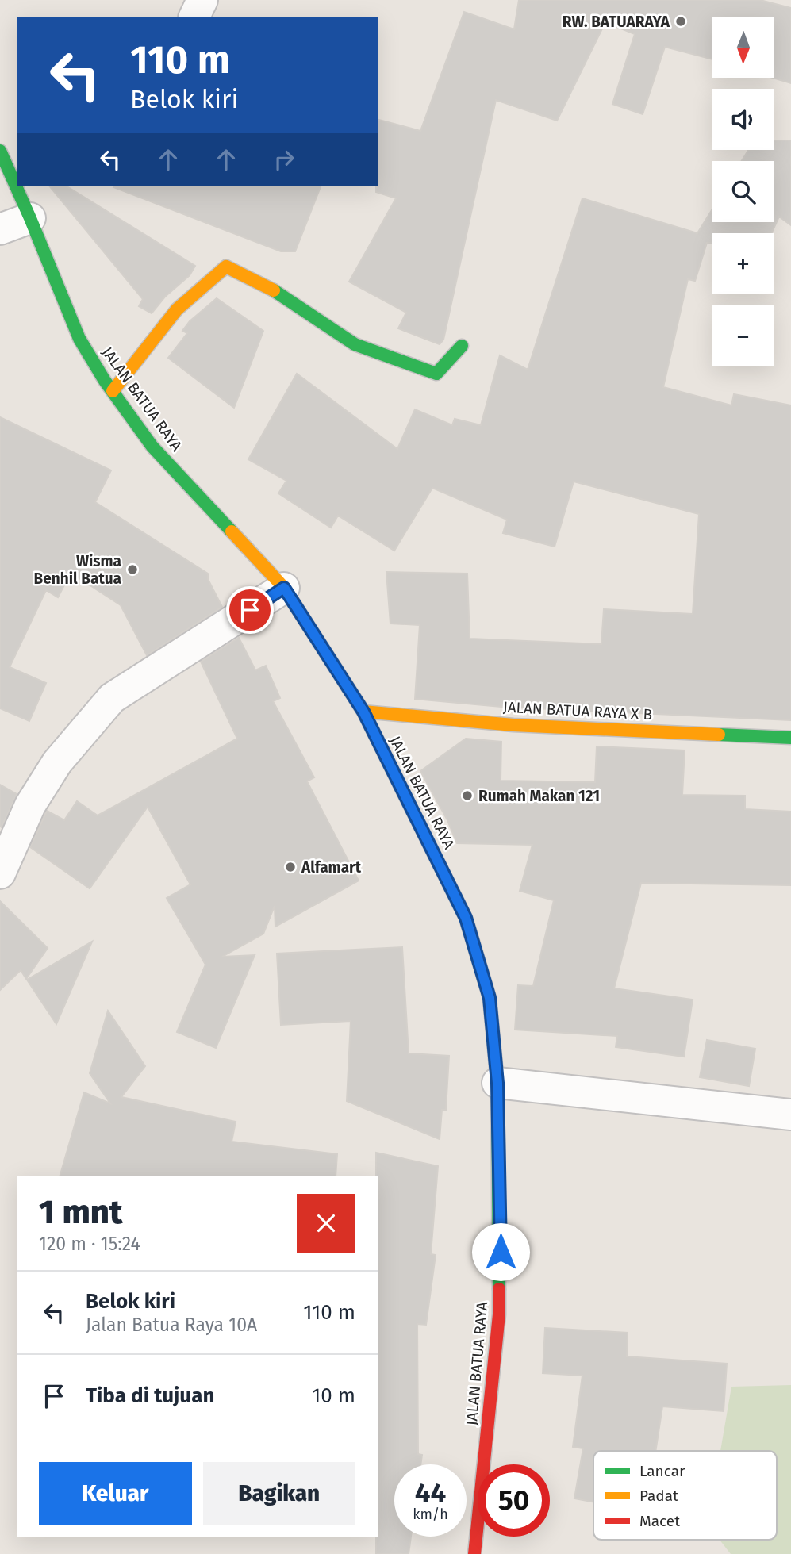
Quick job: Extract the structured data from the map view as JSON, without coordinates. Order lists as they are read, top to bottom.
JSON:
{
  "streets": {
    "main road": ["JALAN BATUA RAYA", "JALAN BATUA RAYA X B"]
  },
  "crossings": [
    ["JALAN BATUA RAYA", "JALAN BATUA RAYA X B"]
  ],
  "places": [
    "RW. BATUARAYA",
    "Wisma Benhil Batua",
    "Rumah Makan 121",
    "Alfamart"
  ],
  "legend": ["Lancar", "Padat", "Macet"],
  "north": "bottom",
  "page": {
    "map_buttons": ["+", "−"],
    "turn": ["110 m", "Belok kiri"],
    "heading": ["1 mnt", "120 m · 15:24"],
    "list": [
      {
        "name": "Belok kiri",
        "note": "Jalan Batua Raya 10A",
        "value": "110 m"
      },
      {
        "name": "Tiba di tujuan",
        "value": "10 m"
      }
    ],
    "buttons": ["Keluar", "Bagikan"],
    "speed": "44 km/h",
    "limit": "50"
  }
}
